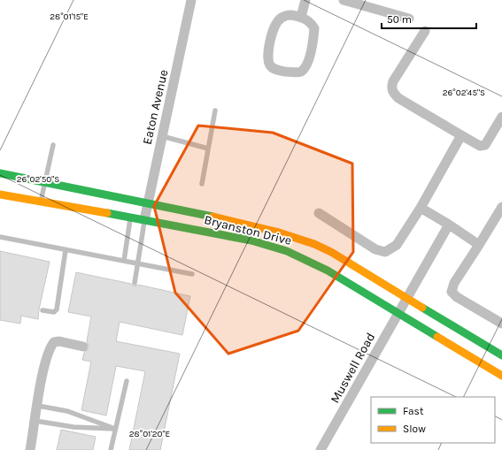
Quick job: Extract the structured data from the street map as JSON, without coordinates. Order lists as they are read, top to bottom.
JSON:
{
  "streets": {
    "main road": ["Bryanston Drive"],
    "street": ["Eaton Avenue", "Muswell Road"]
  },
  "crossings": [
    ["Eaton Avenue", "Bryanston Drive"],
    ["Bryanston Drive", "Muswell Road"]
  ],
  "legend": ["Fast", "Slow"],
  "scale_bar": "50 m",
  "coordinates": [
    "28°01'15\"E",
    "26°02'45\"S",
    "26°02'50\"S",
    "28°01'20\"E"
  ]
}
